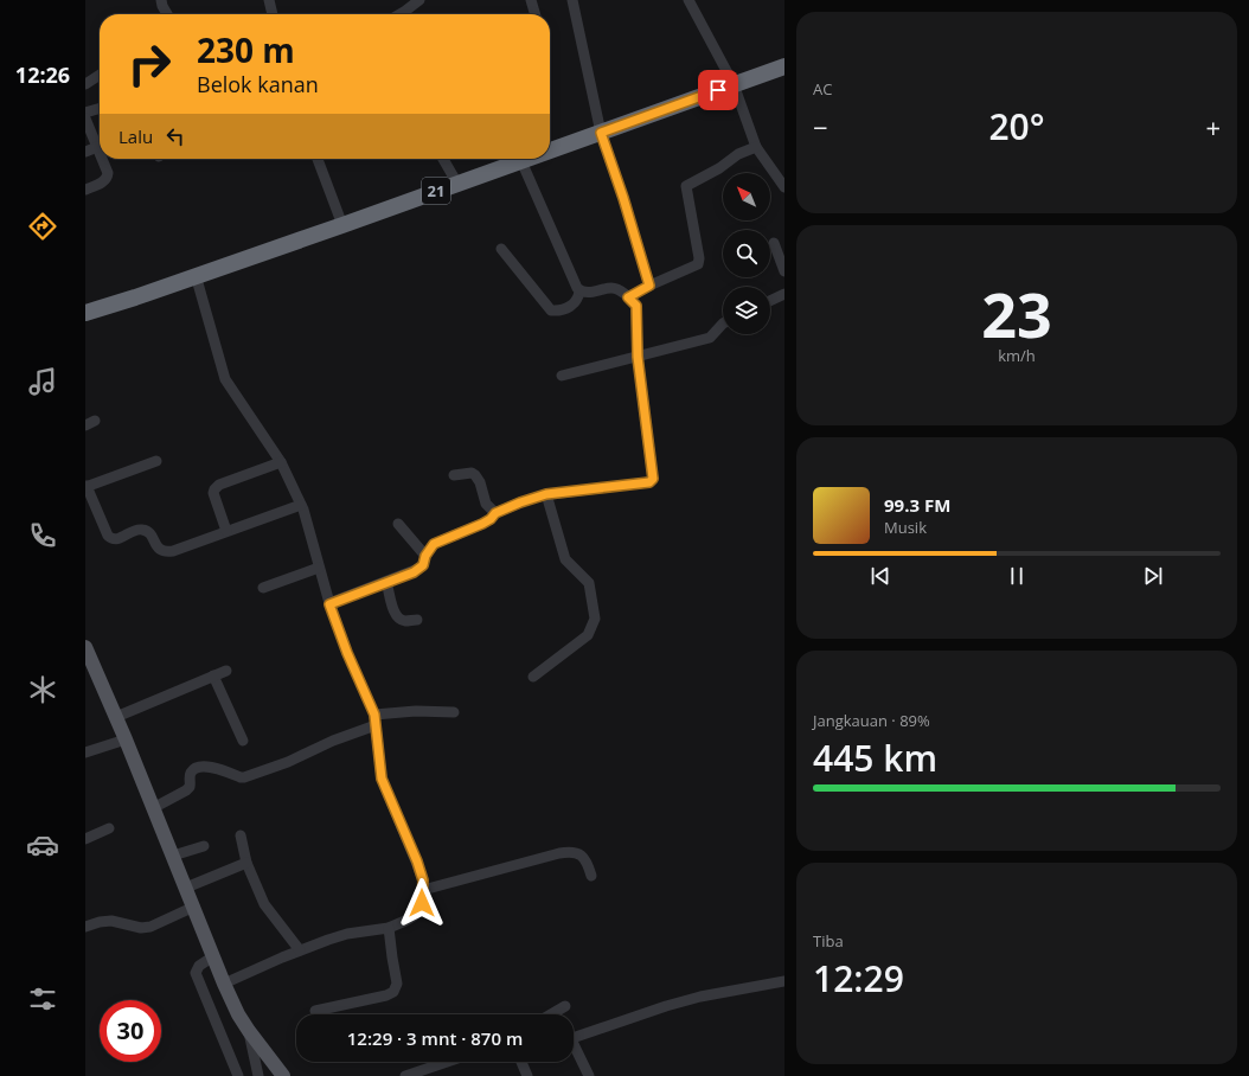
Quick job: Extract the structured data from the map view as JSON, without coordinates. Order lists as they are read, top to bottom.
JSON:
{
  "streets": {
    "highway": ["21"]
  },
  "north": "top left",
  "page": {
    "tabs": "12:26",
    "tile": [
      "AC",
      ["23", "km/h"],
      ["Jangkauan · 89%", "445 km"],
      ["Tiba", "12:29"]
    ],
    "turn": ["230 m", "Belok kanan"],
    "heat": ["−", "20°", "+"],
    "then": "Lalu",
    "song": ["99.3 FM", "Musik"],
    "limit": "30",
    "trip": "12:29 · 3 mnt · 870 m"
  }
}
